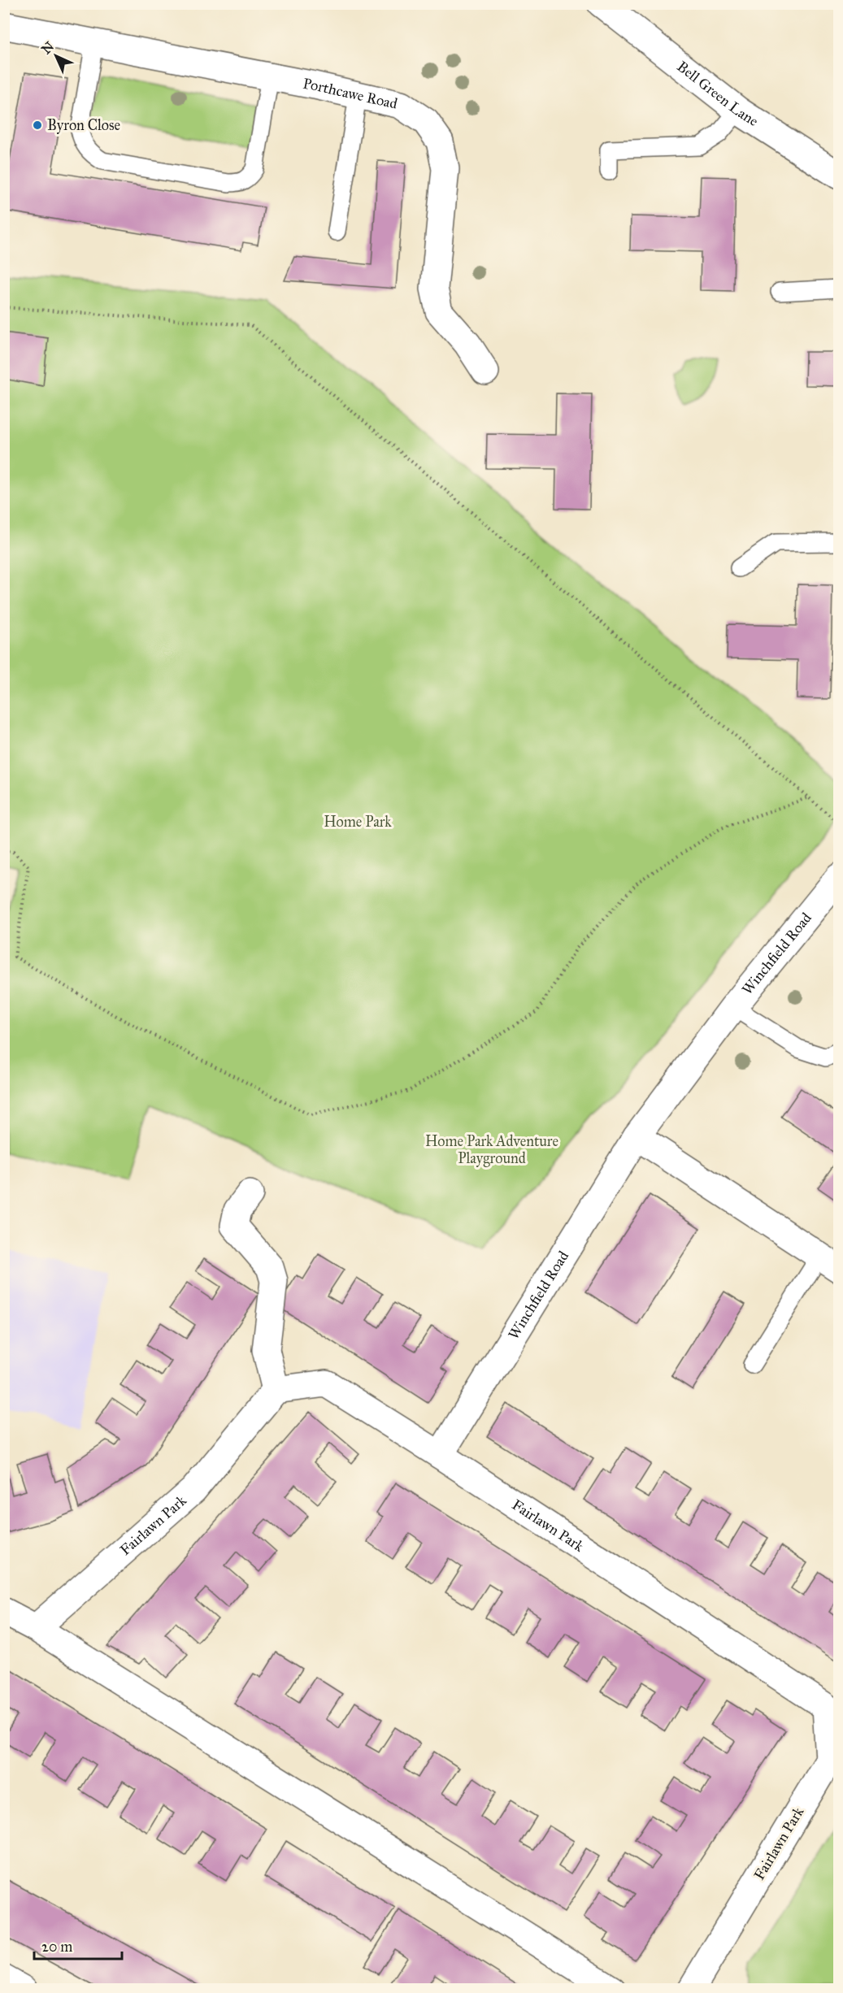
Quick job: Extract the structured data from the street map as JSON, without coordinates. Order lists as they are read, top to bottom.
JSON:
{
  "streets": {
    "street": [
      "Bell Green Lane",
      "Porthcawe Road",
      "Winchfield Road",
      "Fairlawn Park"
    ]
  },
  "crossings": [
    ["Winchfield Road", "Fairlawn Park"]
  ],
  "parks": ["Home Park", "Home Park Adventure Playground"],
  "places": ["Byron Close"],
  "scale_bar": "20 m",
  "north": "top left"
}
